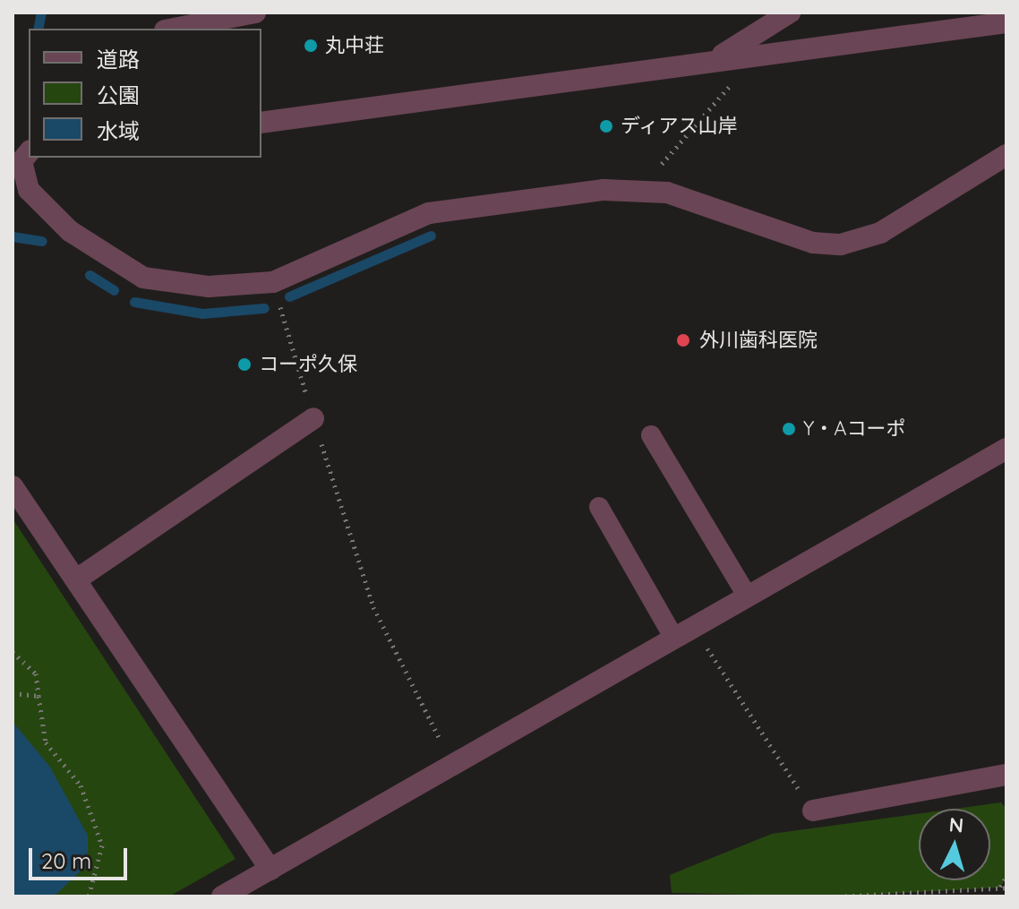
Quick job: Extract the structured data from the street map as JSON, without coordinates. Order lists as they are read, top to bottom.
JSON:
{
  "places": [
    "丸中荘",
    "ディアス山岸",
    "外川歯科医院",
    "コーポ久保",
    "Y・Aコーポ"
  ],
  "legend": ["道路", "公園", "水域"],
  "scale_bar": "20 m",
  "north": "top"
}
